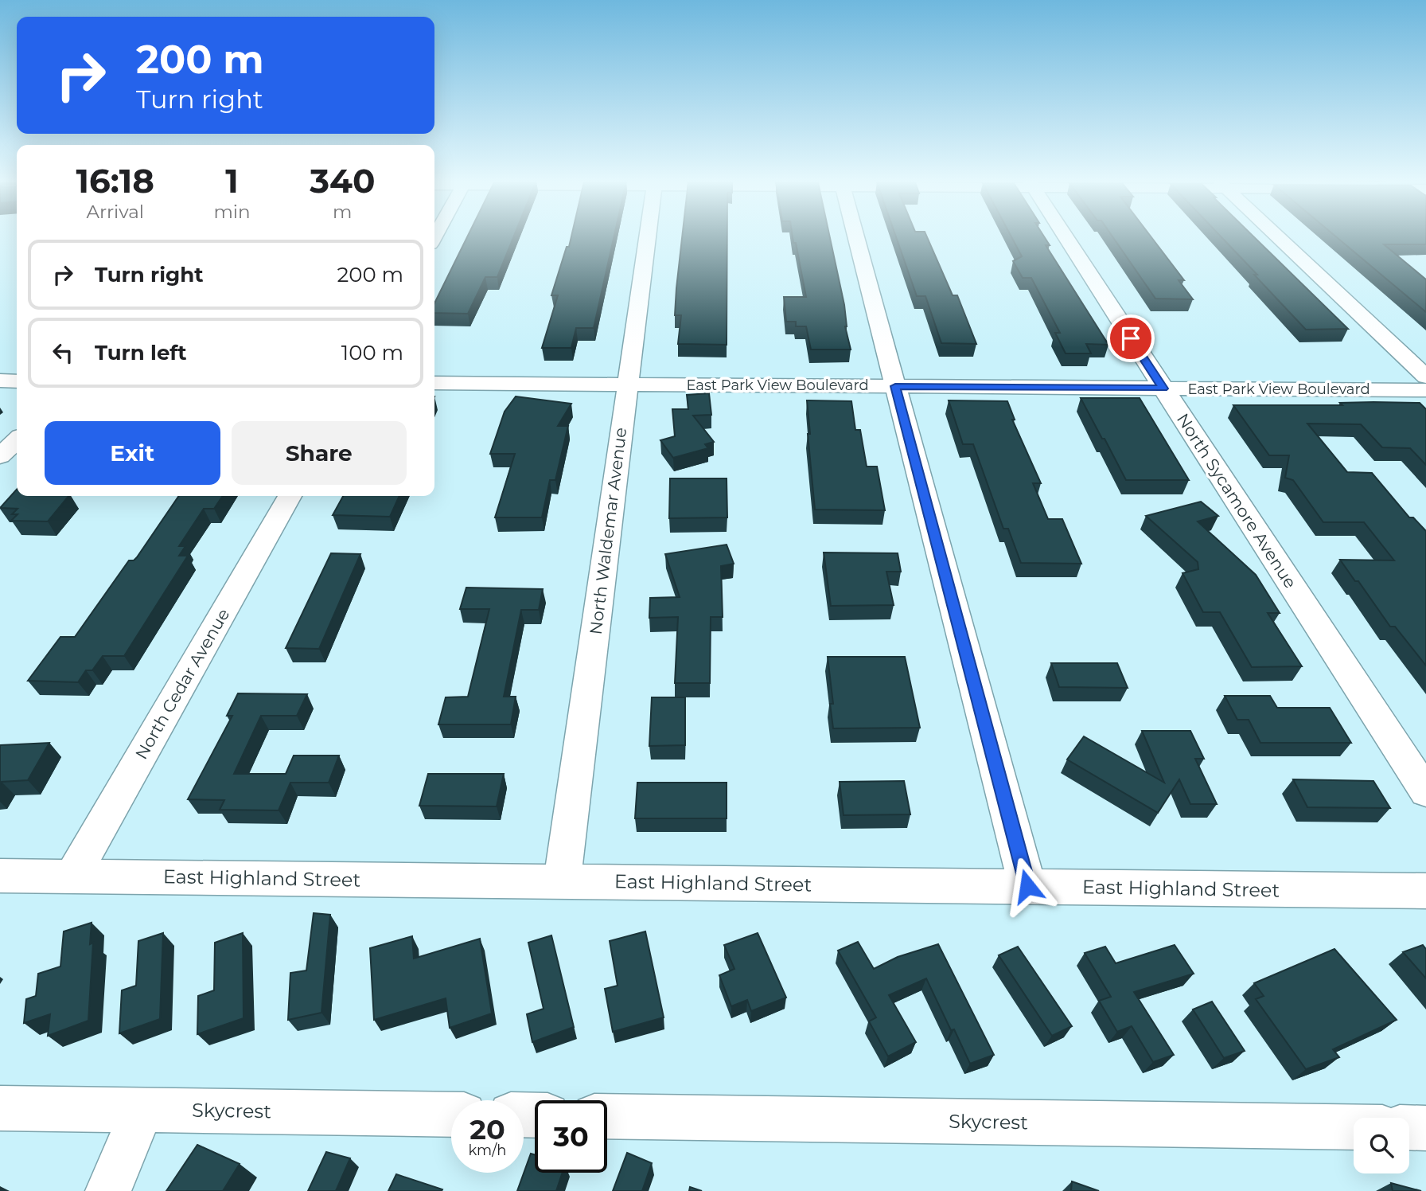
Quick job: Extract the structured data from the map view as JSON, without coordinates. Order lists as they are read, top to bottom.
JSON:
{
  "streets": {
    "street": [
      "East Park View Boulevard",
      "North Sycamore Avenue",
      "North Waldemar Avenue",
      "North Cedar Avenue",
      "East Highland Street",
      "Skycrest"
    ]
  },
  "crossings": [
    ["East Park View Boulevard", "North Sycamore Avenue"],
    ["East Park View Boulevard", "North Waldemar Avenue"],
    ["North Waldemar Avenue", "East Highland Street"],
    ["North Cedar Avenue", "East Highland Street"]
  ],
  "page": {
    "turn": ["200 m", "Turn right"],
    "eta": [
      "16:18",
      "Arrival",
      "1",
      "min",
      "340",
      "m"
    ],
    "list": [
      {
        "name": "Turn right",
        "value": "200 m"
      },
      {
        "name": "Turn left",
        "value": "100 m"
      }
    ],
    "buttons": ["Exit", "Share"],
    "speed": "20 km/h",
    "limit": "30"
  }
}
